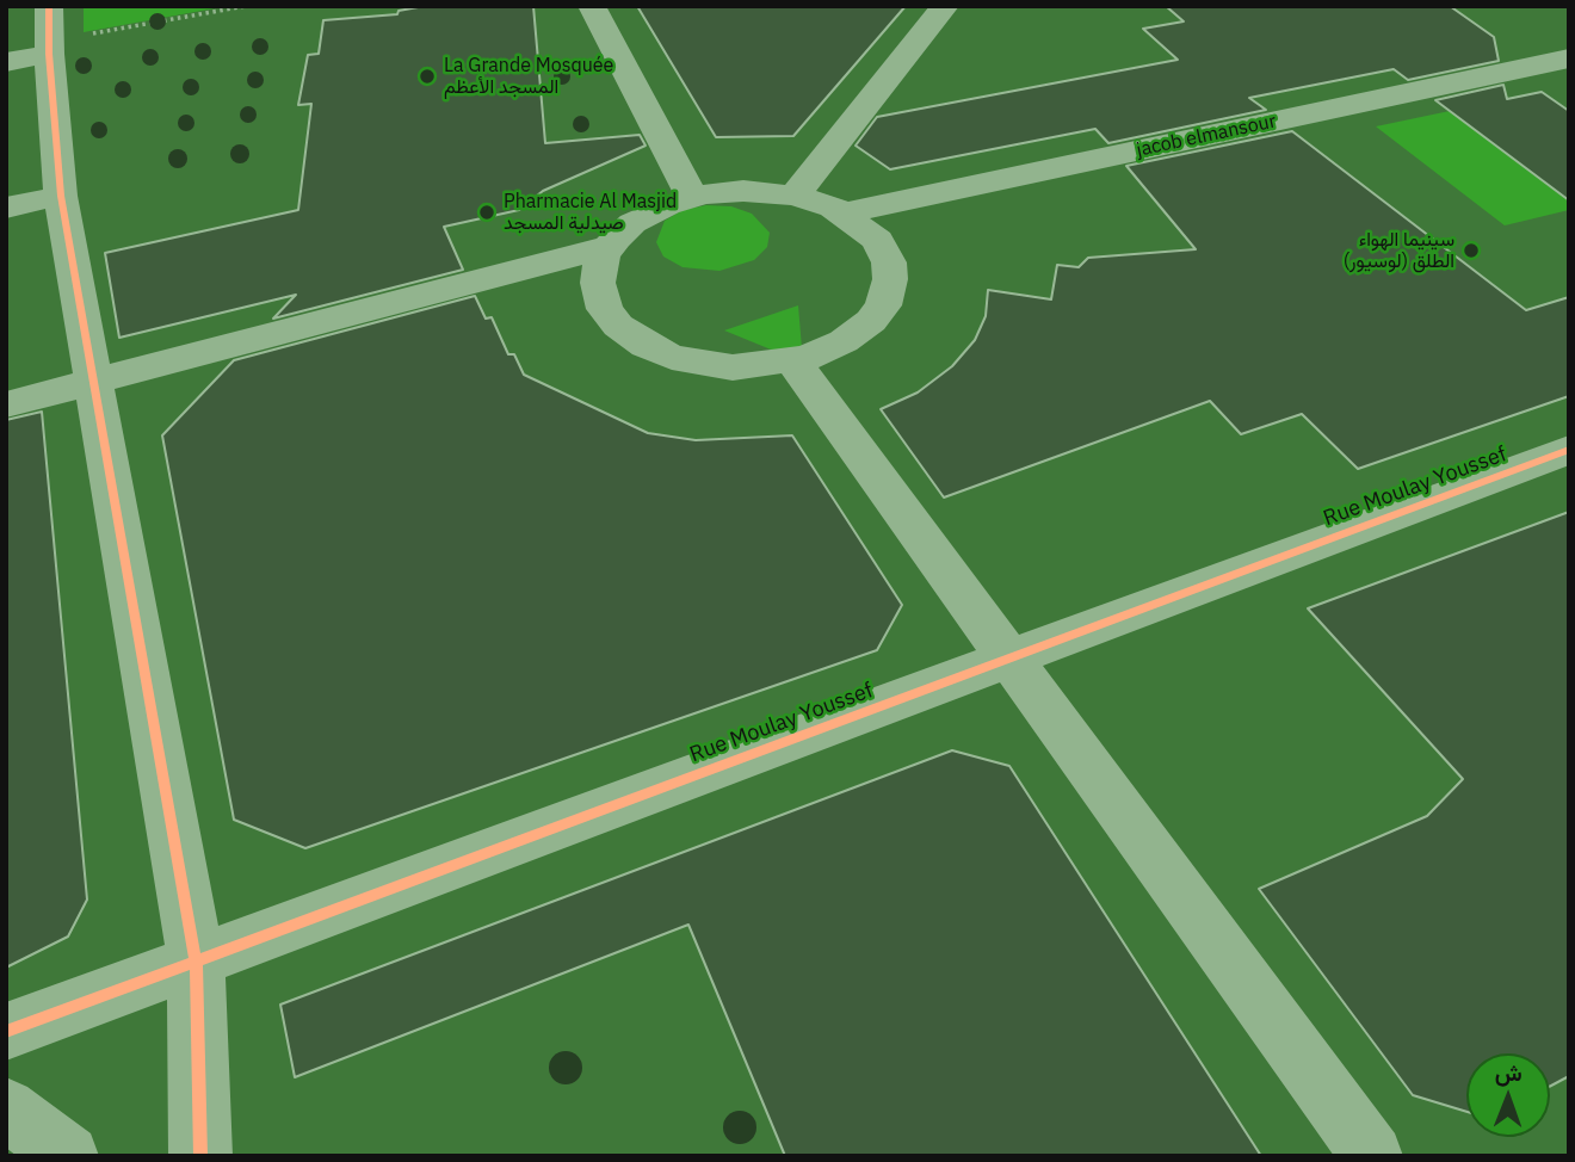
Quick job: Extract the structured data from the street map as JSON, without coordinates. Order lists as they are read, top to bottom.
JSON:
{
  "streets": {
    "street": ["jacob elmansour", "Rue Moulay Youssef"]
  },
  "places": ["La Grande Mosquée المسجد الأعظم", "Pharmacie Al Masjid صيدلية المسجد", "سينيما الهواء الطلق (لوسيور)"],
  "north": "top"
}
